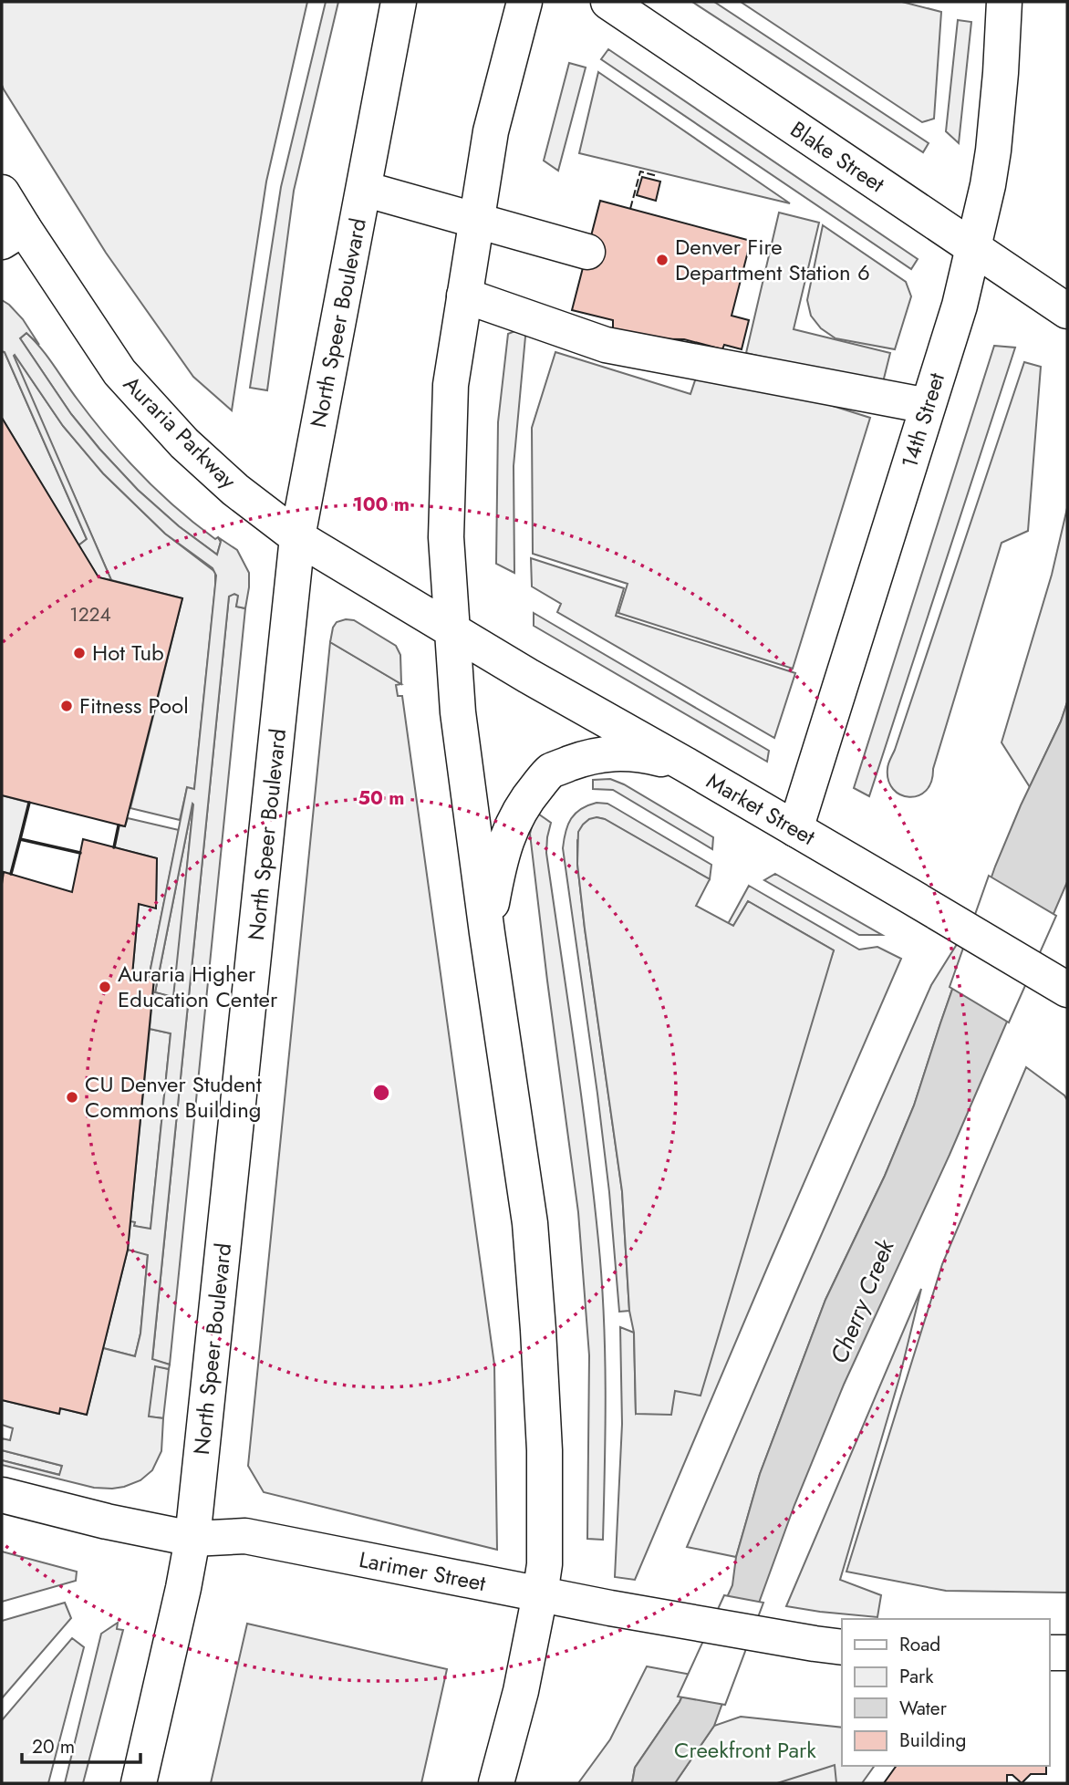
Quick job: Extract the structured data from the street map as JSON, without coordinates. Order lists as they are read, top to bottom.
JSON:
{
  "streets": {
    "main road": [
      "Blake Street",
      "North Speer Boulevard",
      "14th Street",
      "Auraria Parkway",
      "Market Street",
      "Larimer Street"
    ]
  },
  "crossings": [
    ["Blake Street", "14th Street"],
    ["North Speer Boulevard", "Auraria Parkway"],
    ["North Speer Boulevard", "Larimer Street"],
    ["14th Street", "Market Street"],
    ["Auraria Parkway", "Market Street"]
  ],
  "water": ["Cherry Creek"],
  "parks": ["Creekfront Park"],
  "places": [
    "Denver Fire Department Station 6",
    "Hot Tub",
    "Fitness Pool",
    "Auraria Higher Education Center",
    "CU Denver Student Commons Building"
  ],
  "house_numbers": ["1224"],
  "legend": [
    "Road",
    "Park",
    "Water",
    "Building"
  ],
  "scale_bar": "20 m",
  "rings": ["100 m", "50 m"]
}
